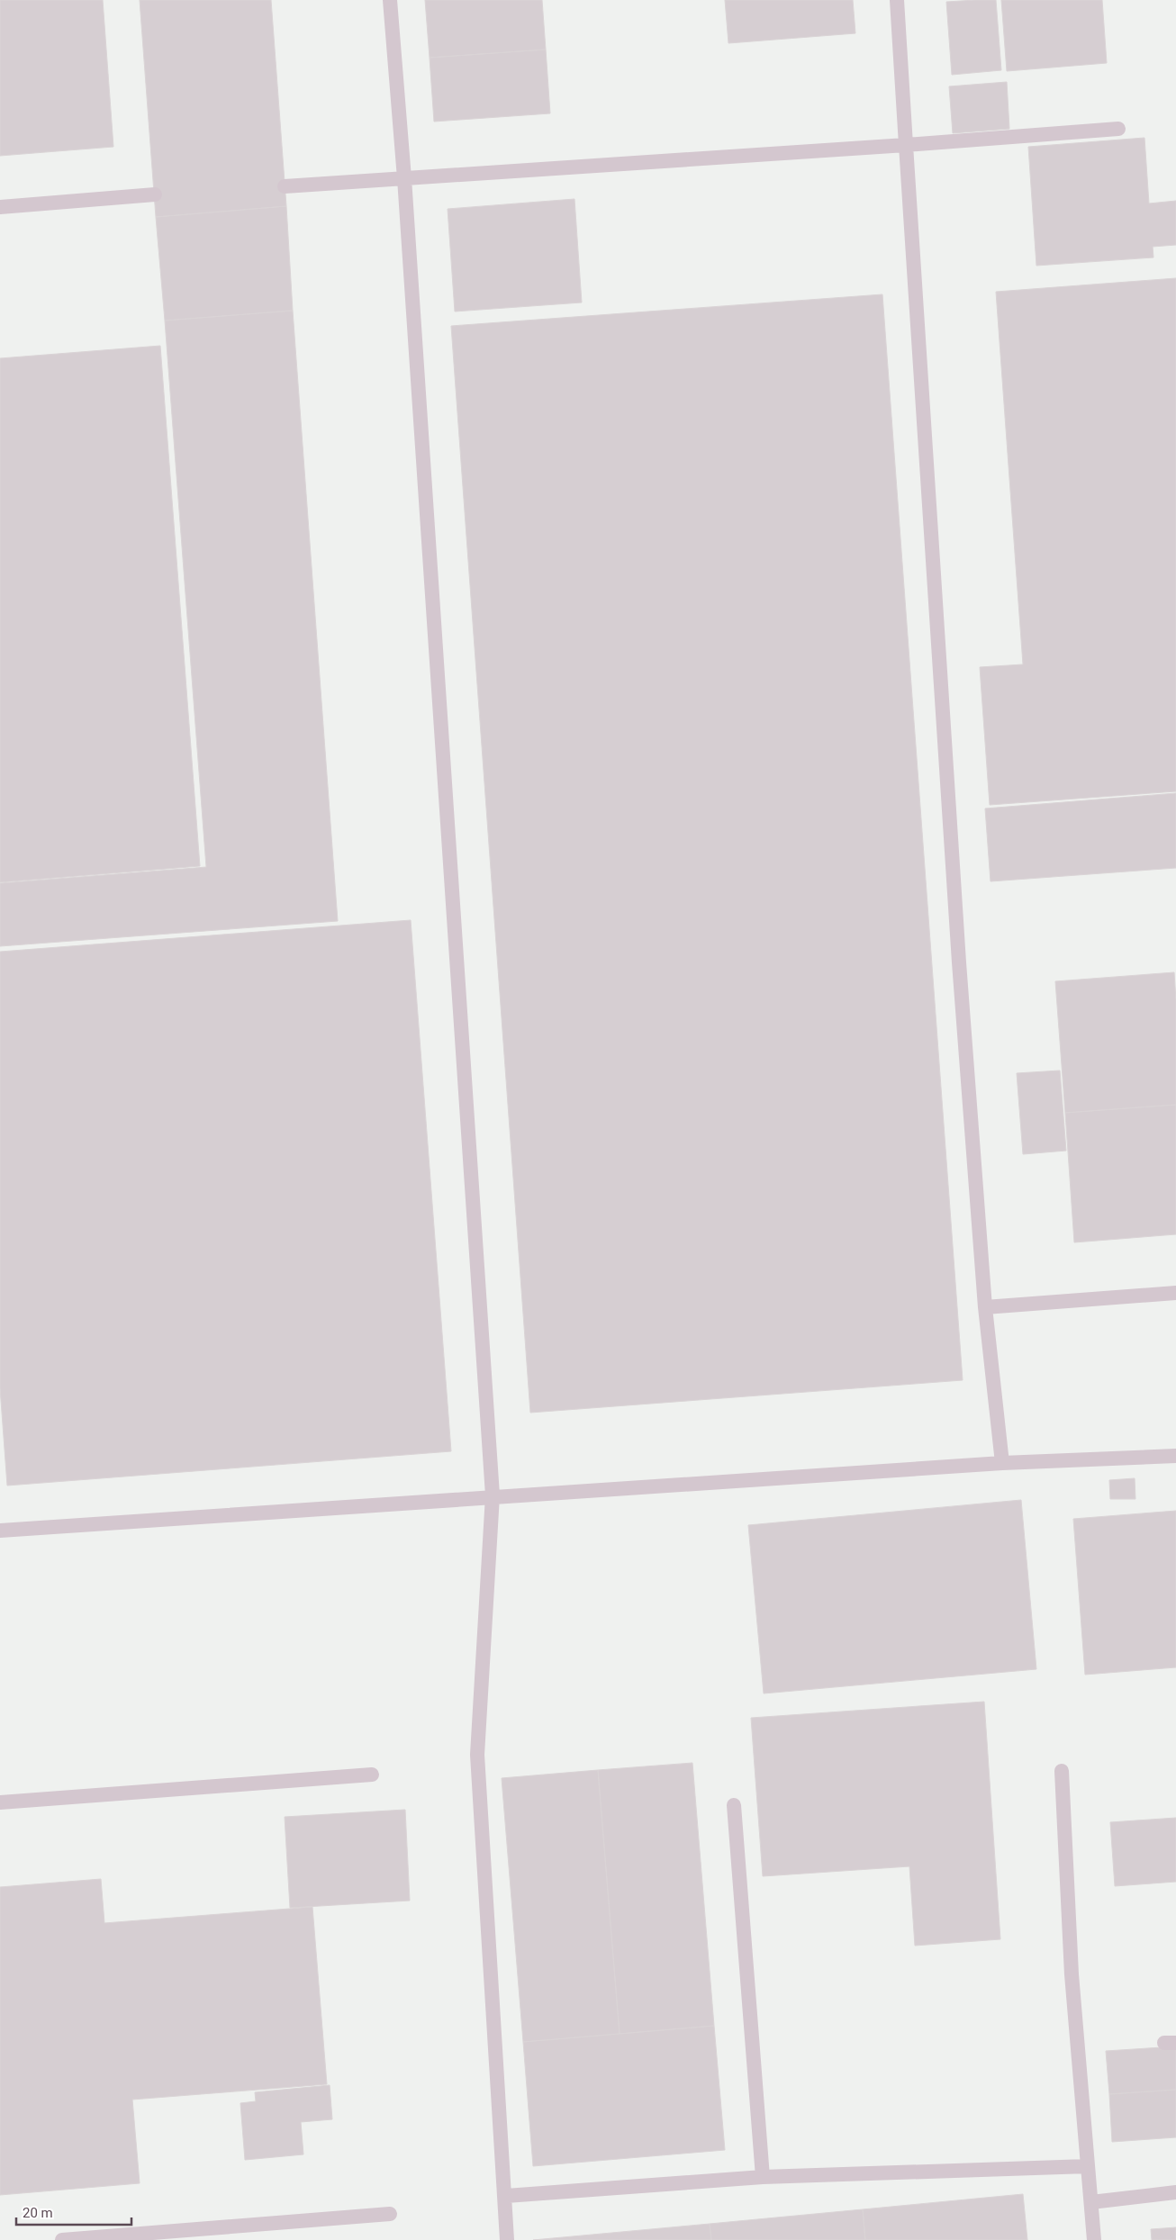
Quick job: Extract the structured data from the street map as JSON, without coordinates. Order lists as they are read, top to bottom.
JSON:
{
  "scale_bar": "20 m"
}
